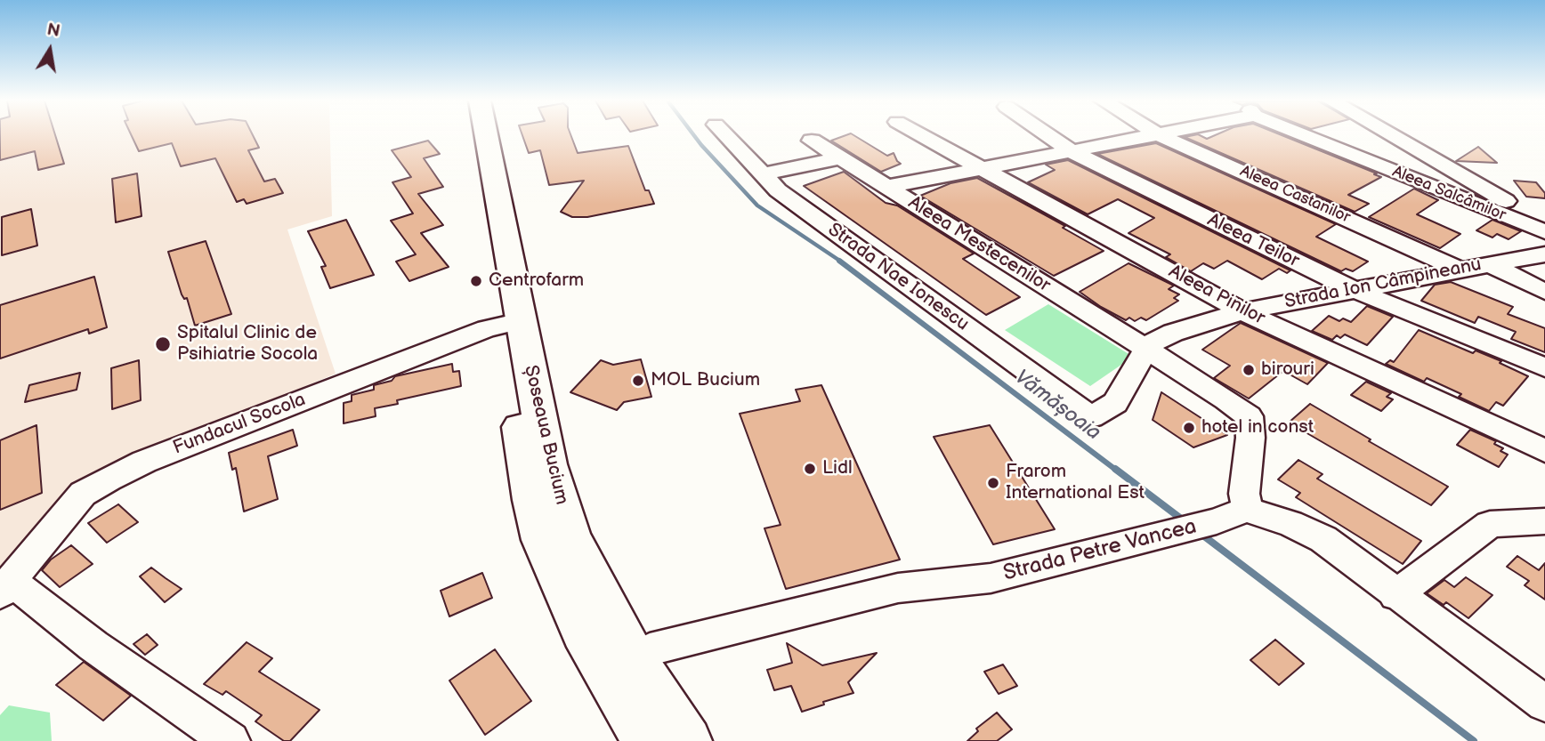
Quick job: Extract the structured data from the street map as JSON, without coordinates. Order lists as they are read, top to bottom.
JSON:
{
  "streets": {
    "main road": ["Șoseaua Bucium"],
    "street": [
      "Aleea Salcâmilor",
      "Aleea Castanilor",
      "Aleea Teilor",
      "Aleea Mestecenilor",
      "Strada Nae Ionescu",
      "Strada Ion Câmpineanu",
      "Aleea Pinilor",
      "Fundacul Socola",
      "Strada Petre Vancea"
    ]
  },
  "crossings": [
    ["Aleea Castanilor", "Strada Ion Câmpineanu"],
    ["Aleea Teilor", "Strada Ion Câmpineanu"],
    ["Aleea Mestecenilor", "Strada Nae Ionescu"],
    ["Aleea Mestecenilor", "Strada Ion Câmpineanu"],
    ["Strada Nae Ionescu", "Strada Ion Câmpineanu"],
    ["Strada Ion Câmpineanu", "Aleea Pinilor"],
    ["Fundacul Socola", "Șoseaua Bucium"],
    ["Șoseaua Bucium", "Strada Petre Vancea"]
  ],
  "water": ["Vămășoaia"],
  "places": [
    "Centrofarm",
    "Spitalul Clinic de Psihiatrie Socola",
    "birouri",
    "MOL Bucium",
    "hotel in const",
    "Lidl",
    "Frarom International Est"
  ],
  "north": "top"
}
